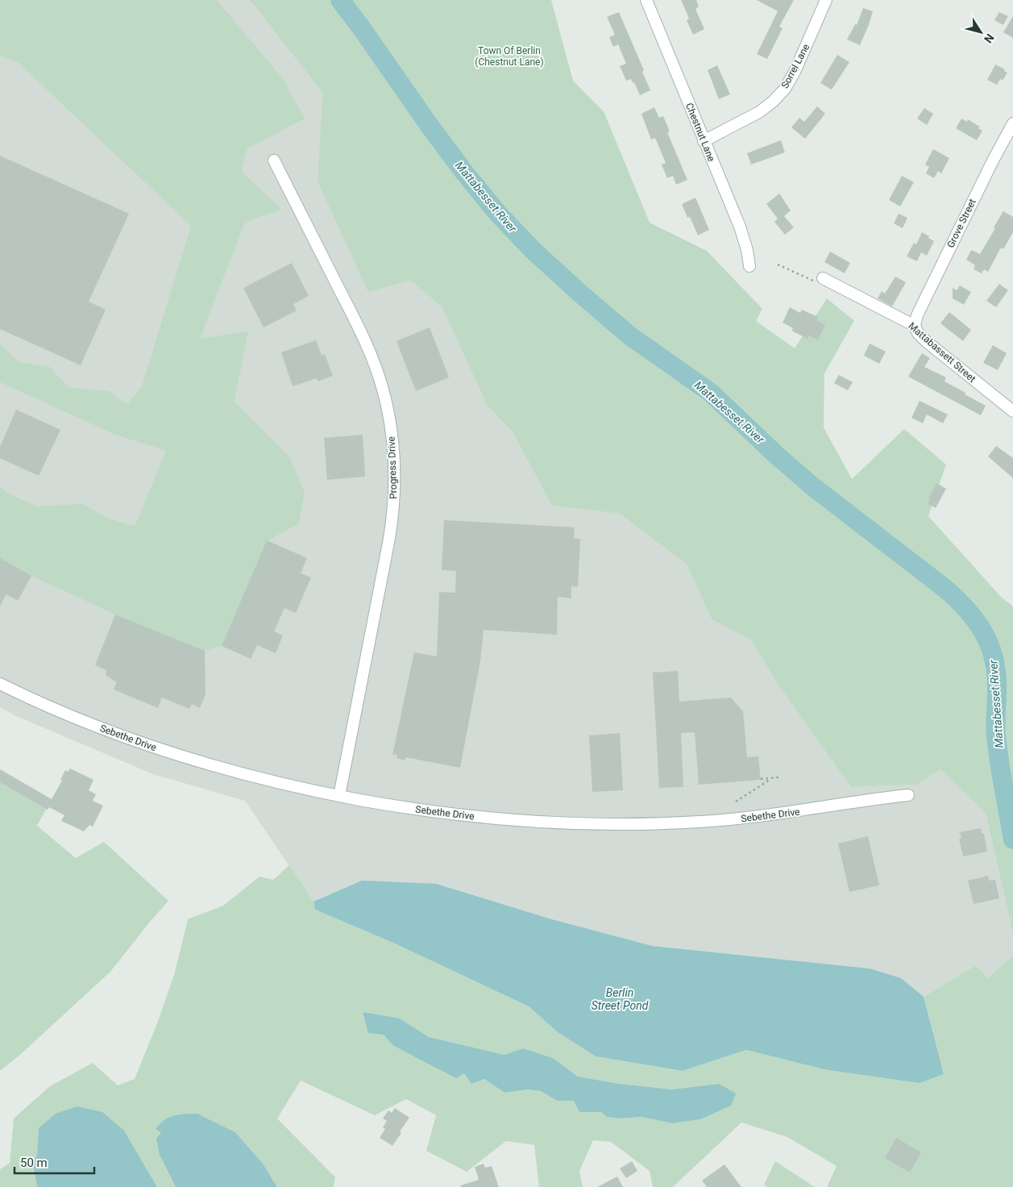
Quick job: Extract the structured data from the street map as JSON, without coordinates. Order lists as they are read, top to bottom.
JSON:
{
  "streets": {
    "street": [
      "Sorrel Lane",
      "Chestnut Lane",
      "Grove Street",
      "Mattabassett Street",
      "Progress Drive",
      "Sebethe Drive"
    ]
  },
  "crossings": [
    ["Sorrel Lane", "Chestnut Lane"],
    ["Grove Street", "Mattabassett Street"],
    ["Progress Drive", "Sebethe Drive"]
  ],
  "water": ["Mattabesset River", "Berlin Street Pond"],
  "parks": ["Town Of Berlin (Chestnut Lane)"],
  "scale_bar": "50 m",
  "north": "bottom right"
}
